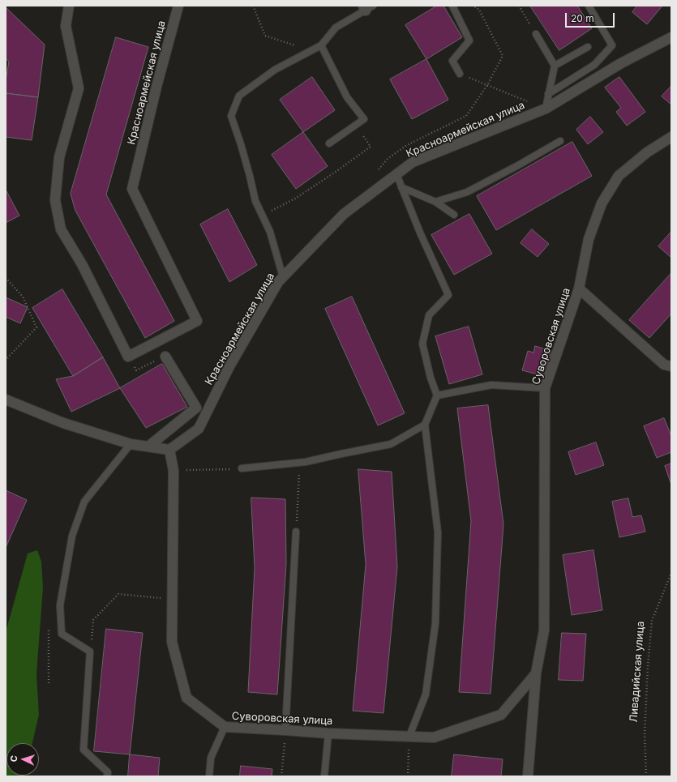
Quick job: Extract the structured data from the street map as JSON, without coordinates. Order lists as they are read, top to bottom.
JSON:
{
  "streets": {
    "street": ["Красноармейская улица", "Суворовская улица"],
    "path": ["Ливадийская улица"]
  },
  "crossings": [
    ["Красноармейская улица", "Суворовская улица"]
  ],
  "scale_bar": "20 m",
  "north": "left"
}
